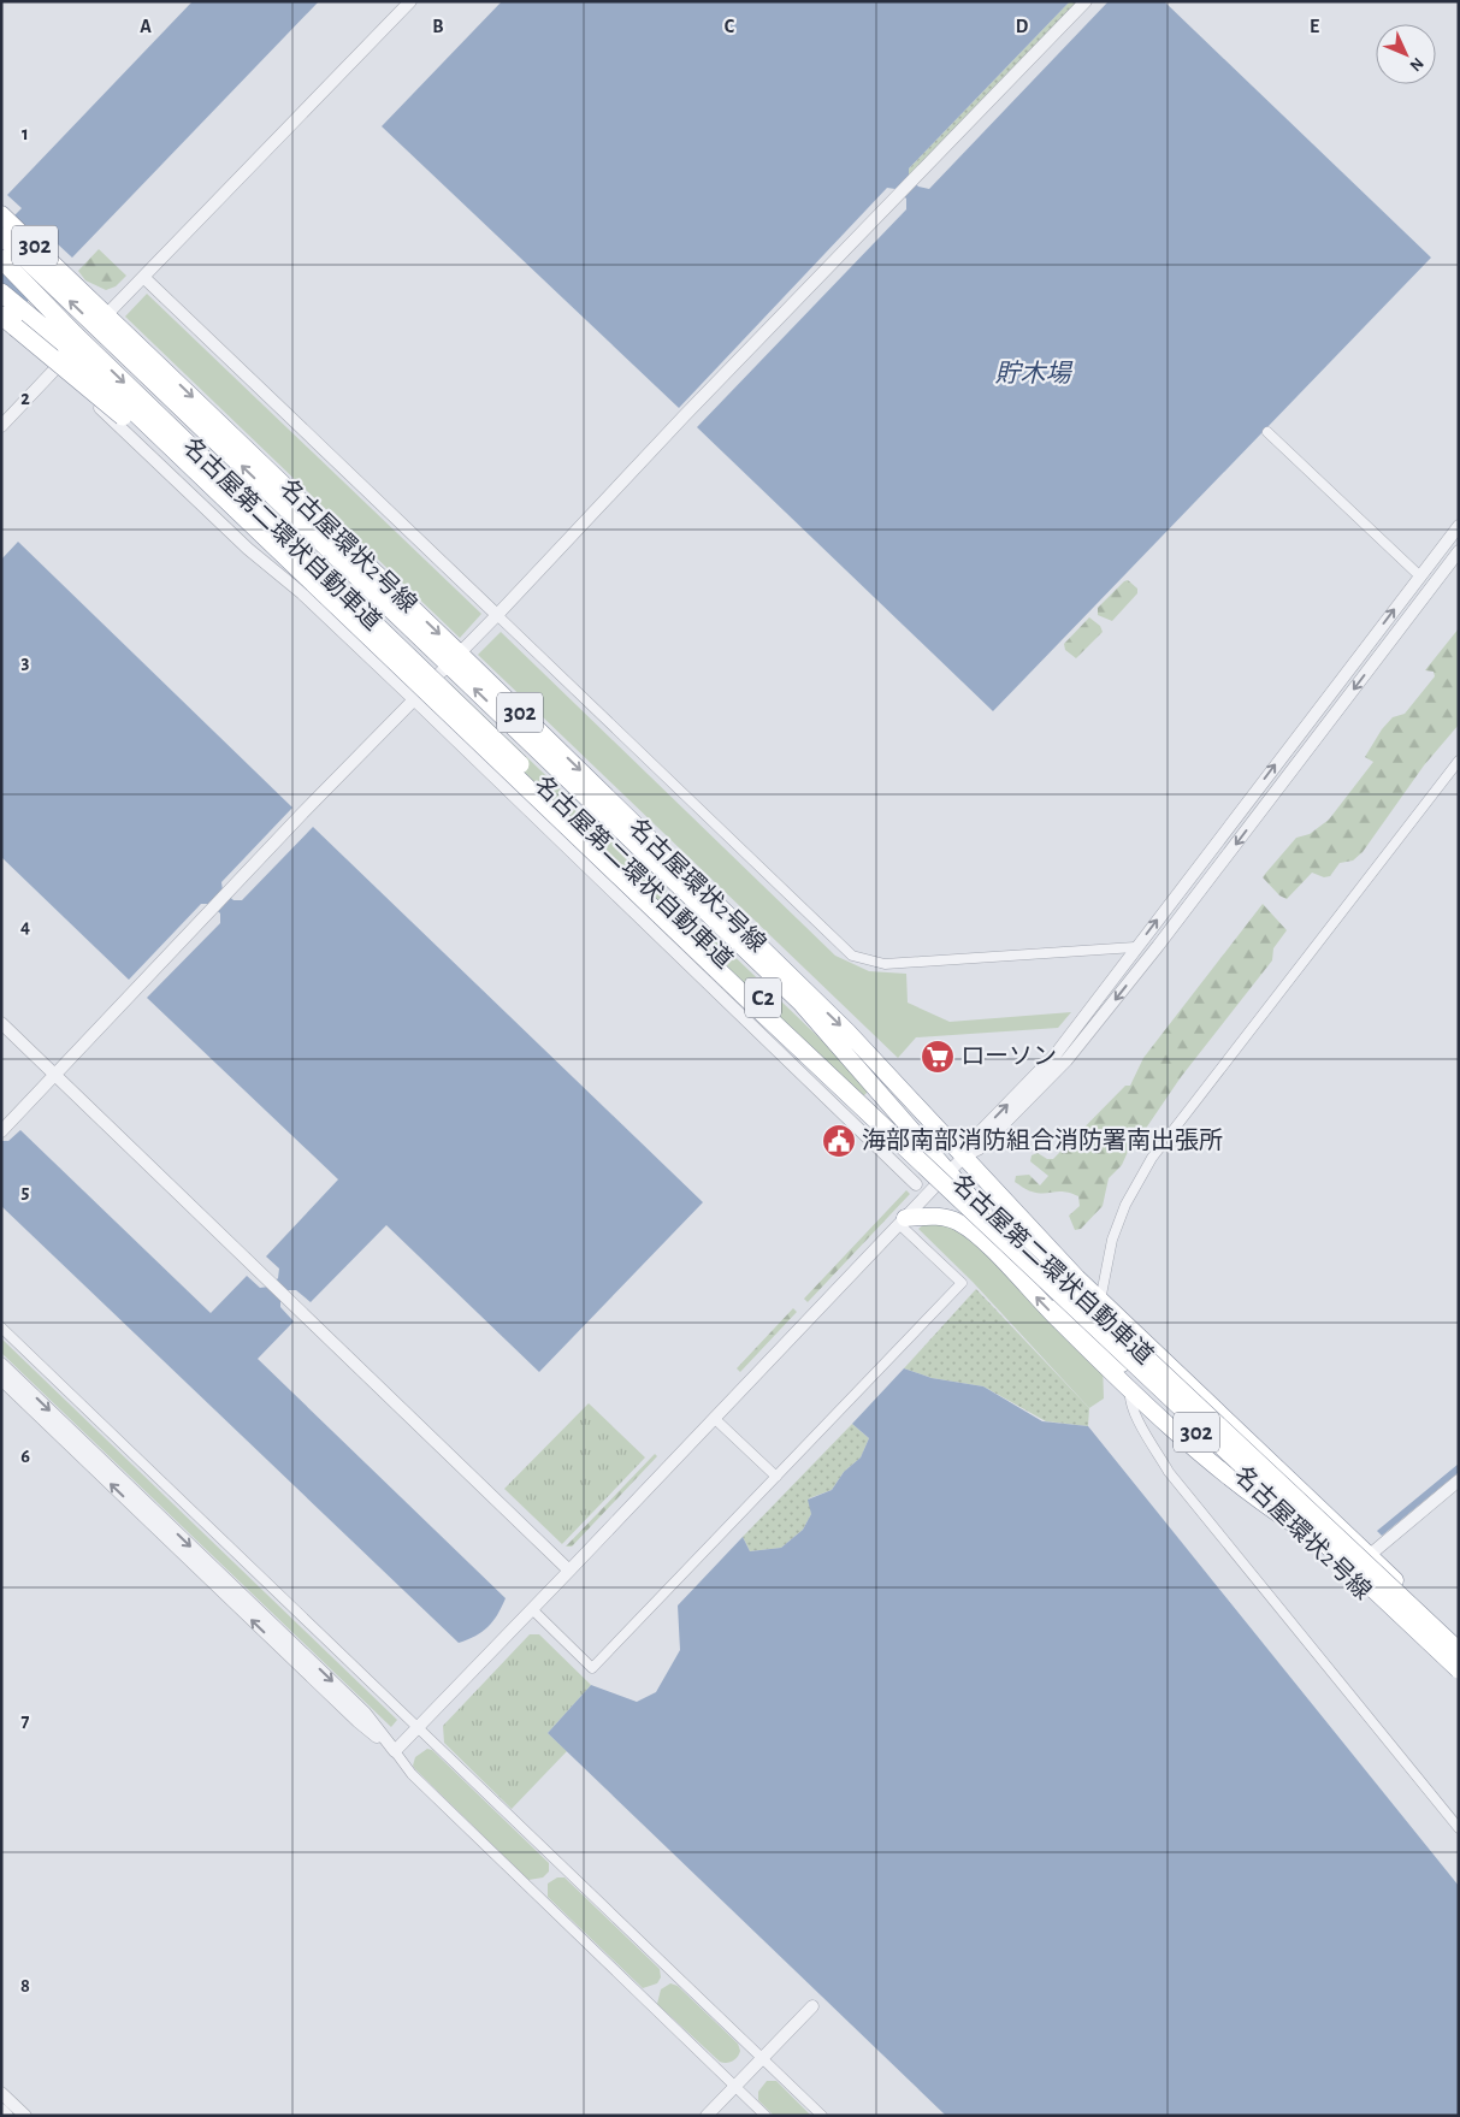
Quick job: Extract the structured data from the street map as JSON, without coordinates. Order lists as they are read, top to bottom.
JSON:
{
  "streets": {
    "highway": [
      "302",
      "名古屋第二環状自動車道",
      "名古屋環状2号線",
      "C2"
    ]
  },
  "crossings": [
    ["名古屋第二環状自動車道", "名古屋環状2号線"]
  ],
  "water": ["貯木場"],
  "places": {
    "supermarket": ["ローソン"],
    "public building": ["海部南部消防組合消防署南出張所"]
  },
  "north": "bottom right",
  "grid": {
    "columns": [
      "A",
      "B",
      "C",
      "D",
      "E"
    ],
    "rows": [
      "1",
      "2",
      "3",
      "4",
      "5",
      "6",
      "7",
      "8"
    ]
  }
}
